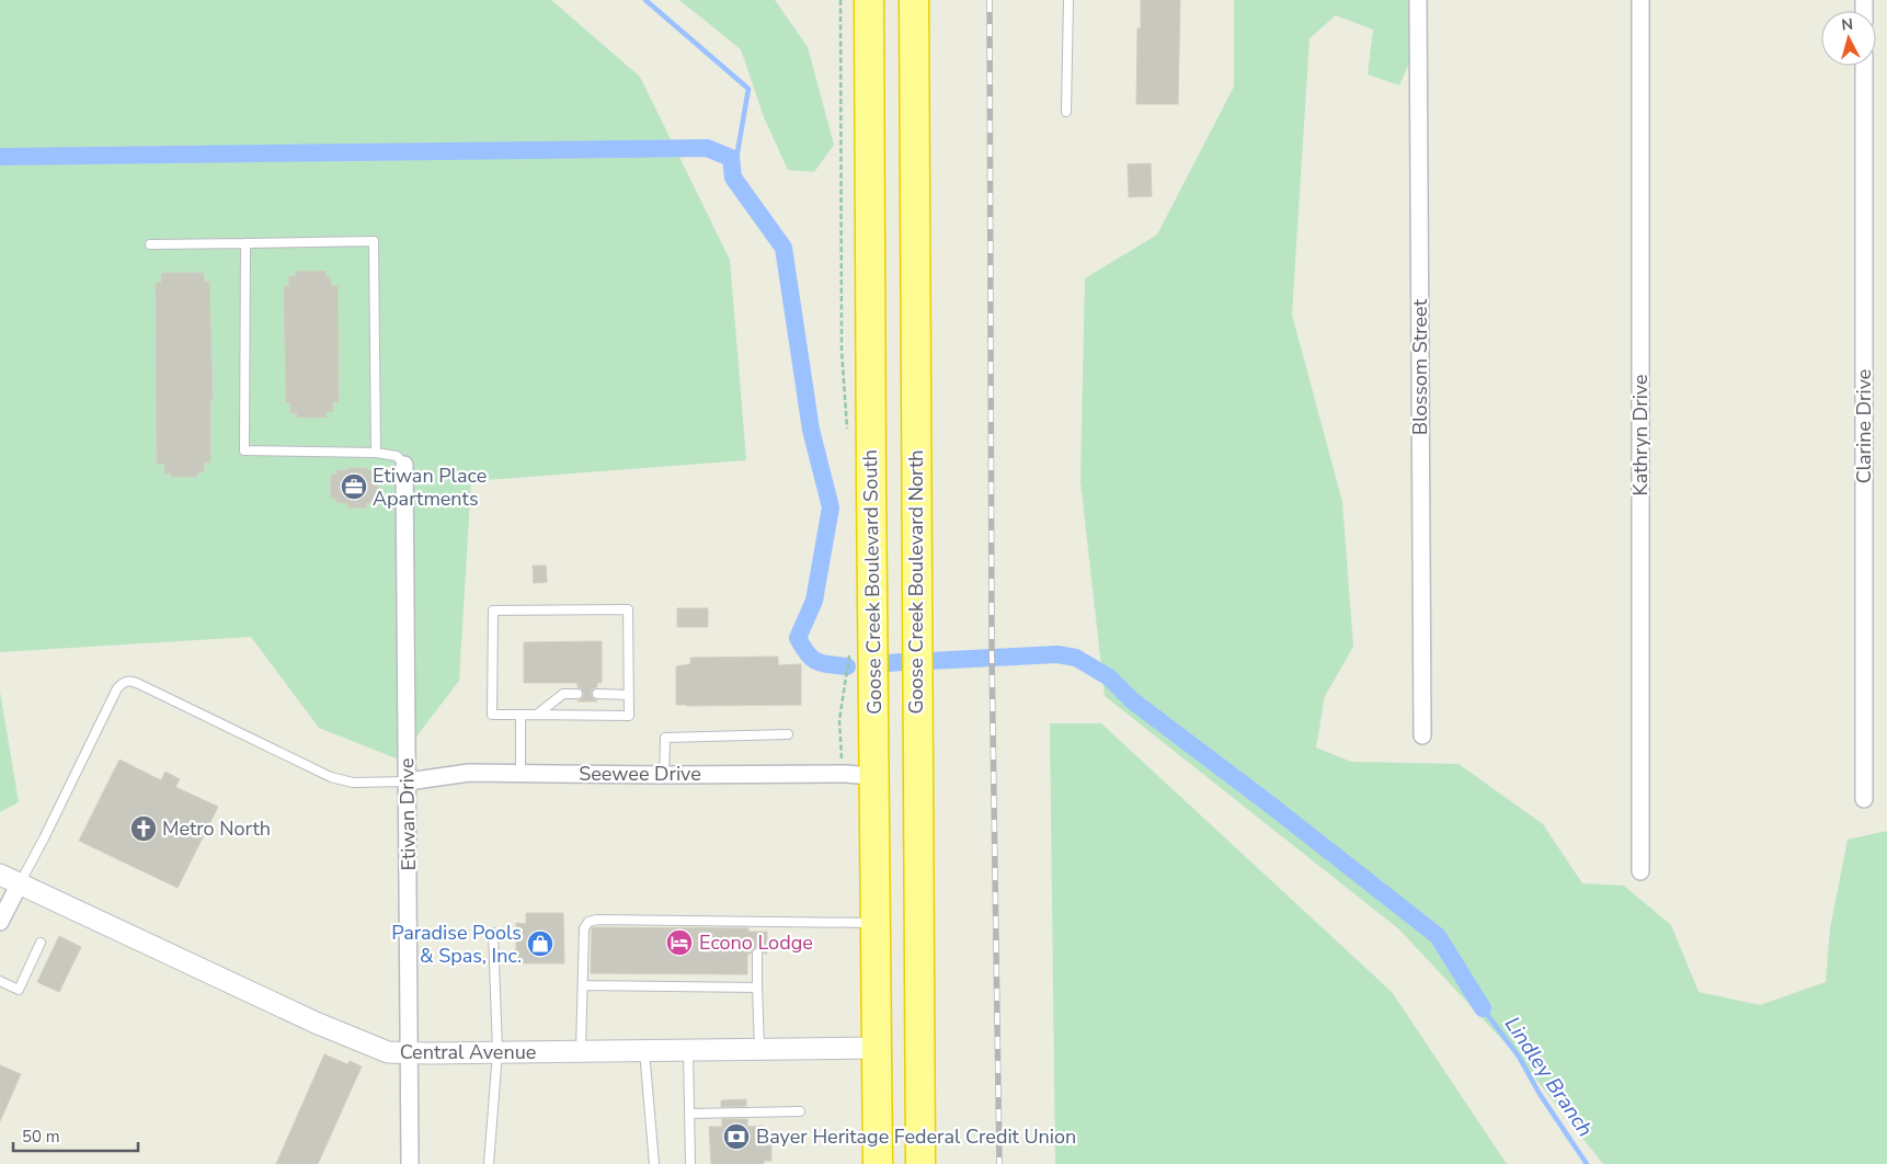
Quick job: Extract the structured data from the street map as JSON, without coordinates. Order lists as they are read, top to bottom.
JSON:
{
  "streets": {
    "highway": ["Goose Creek Boulevard South", "Goose Creek Boulevard North"],
    "street": [
      "Blossom Street",
      "Clarine Drive",
      "Kathryn Drive",
      "Seewee Drive",
      "Etiwan Drive",
      "Central Avenue"
    ]
  },
  "crossings": [
    ["Goose Creek Boulevard South", "Seewee Drive"],
    ["Goose Creek Boulevard South", "Central Avenue"],
    ["Seewee Drive", "Etiwan Drive"],
    ["Etiwan Drive", "Central Avenue"]
  ],
  "water": ["Lindley Branch"],
  "places": {
    "office": ["Etiwan Place Apartments"],
    "church": ["Metro North"],
    "hotel": ["Econo Lodge"],
    "shop": ["Paradise Pools & Spas, Inc."],
    "bank": ["Bayer Heritage Federal Credit Union"]
  },
  "scale_bar": "50 m",
  "north": "top"
}
